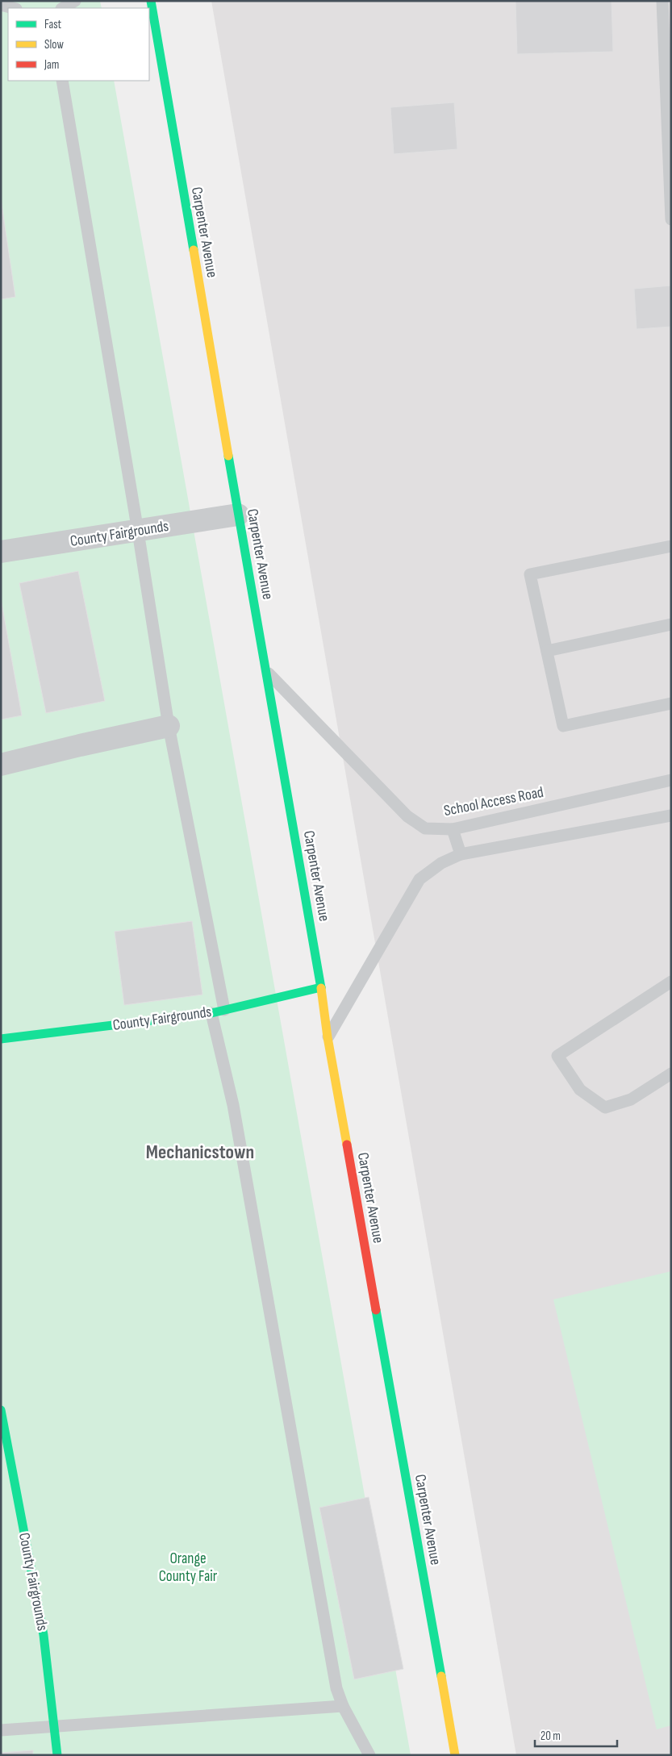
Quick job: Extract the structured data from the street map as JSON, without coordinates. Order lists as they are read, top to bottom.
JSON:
{
  "streets": {
    "street": ["Carpenter Avenue", "County Fairgrounds"],
    "lane": ["School Access Road"]
  },
  "crossings": [
    ["Carpenter Avenue", "County Fairgrounds"],
    ["Carpenter Avenue", "School Access Road"]
  ],
  "districts": ["Mechanicstown"],
  "parks": ["Orange County Fair"],
  "legend": ["Fast", "Slow", "Jam"],
  "scale_bar": "20 m"
}
